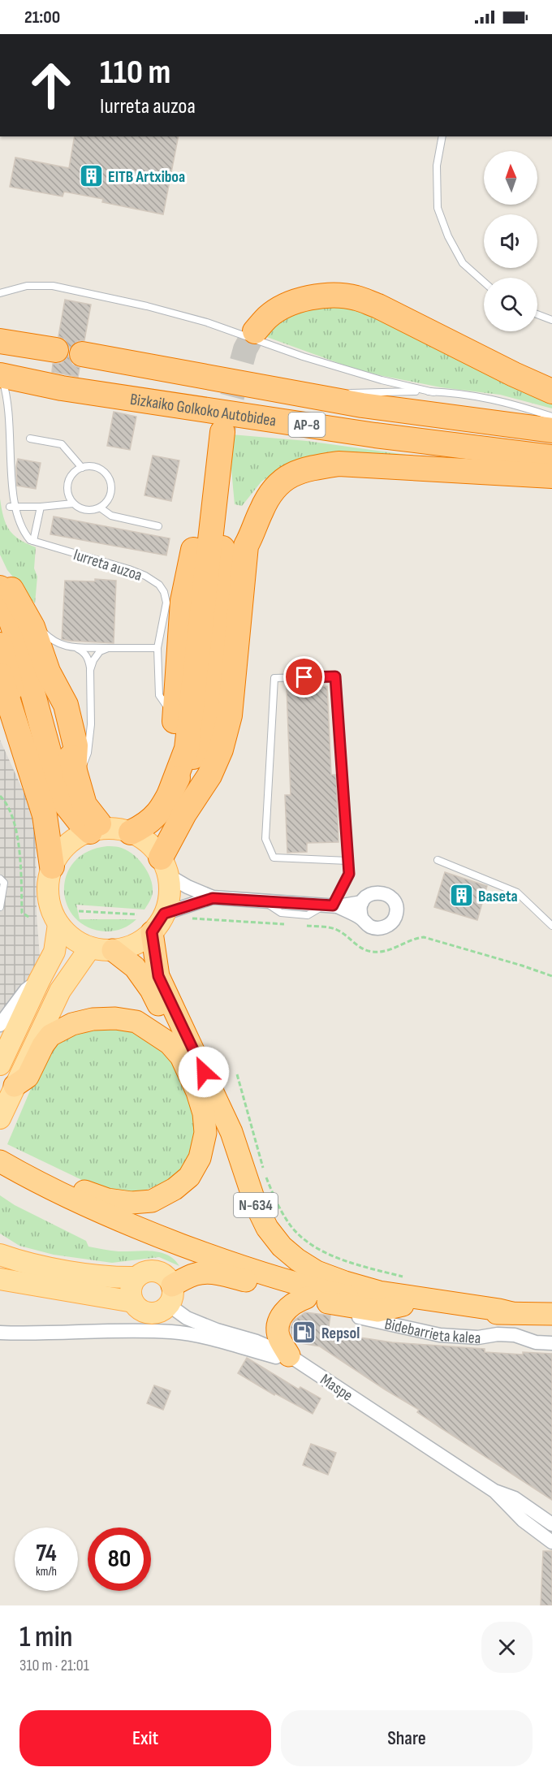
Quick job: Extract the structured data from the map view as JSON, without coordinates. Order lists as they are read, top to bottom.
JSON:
{
  "streets": {
    "highway": [
      "Bizkaiko Golkoko Autobidea",
      "AP-8",
      "N-634",
      "Bidebarrieta kalea"
    ],
    "street": ["Maspe"],
    "lane": ["Iurreta auzoa"]
  },
  "crossings": [
    ["Bizkaiko Golkoko Autobidea", "Iurreta auzoa"],
    ["N-634", "Bidebarrieta kalea"]
  ],
  "places": {
    "building": ["EITB Artxiboa", "Baseta"],
    "fuel station": ["Repsol"]
  },
  "north": "top",
  "page": {
    "status": "21:00",
    "turn": ["110 m", "Iurreta auzoa"],
    "speed": "74 km/h",
    "limit": "80",
    "heading": ["1 min", "310 m · 21:01"],
    "buttons": ["Exit", "Share"]
  }
}
